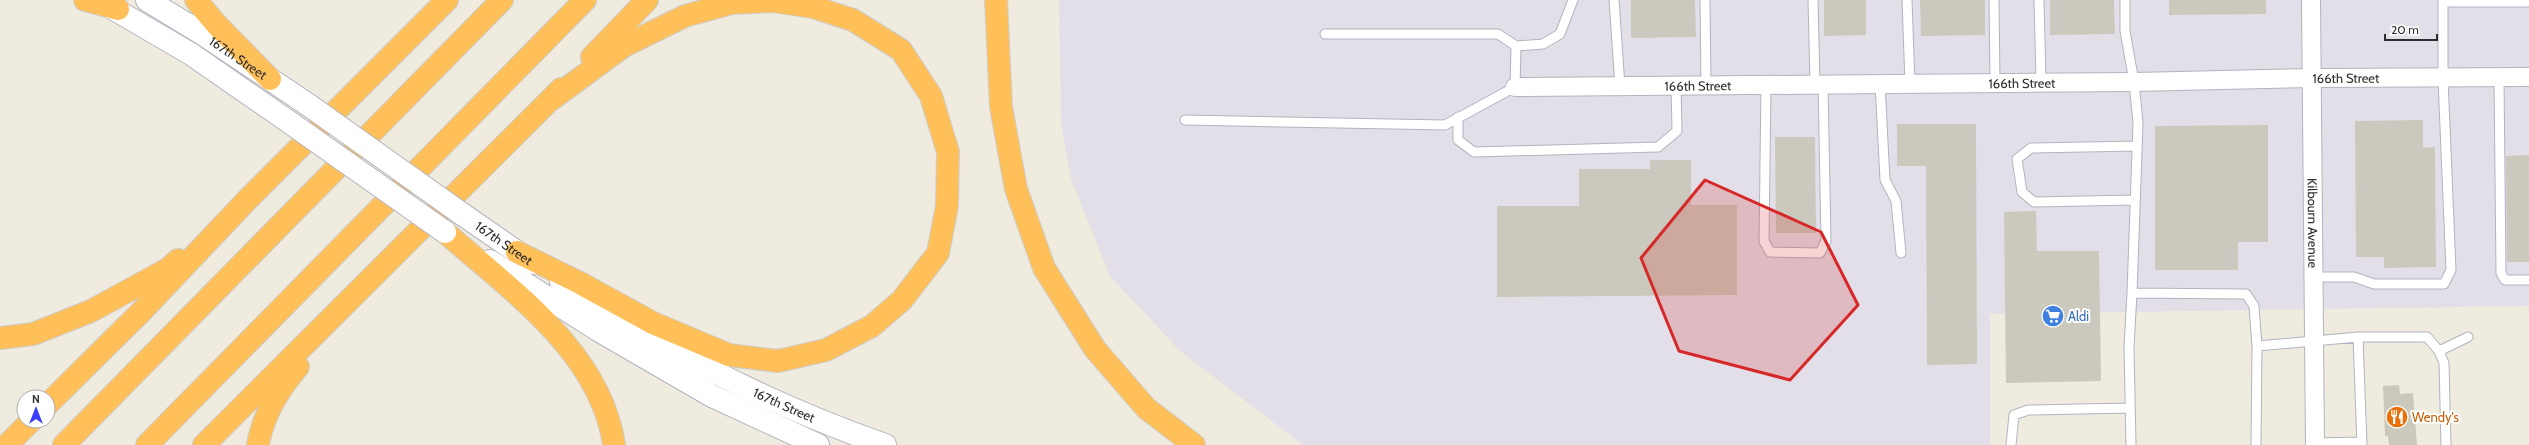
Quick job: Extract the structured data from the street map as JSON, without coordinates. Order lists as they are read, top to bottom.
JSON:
{
  "streets": {
    "main road": ["167th Street"],
    "street": ["166th Street", "Kilbourn Avenue"]
  },
  "crossings": [
    ["166th Street", "Kilbourn Avenue"]
  ],
  "places": {
    "supermarket": ["Aldi"],
    "restaurant": ["Wendy's"]
  },
  "scale_bar": "20 m",
  "north": "top"
}
